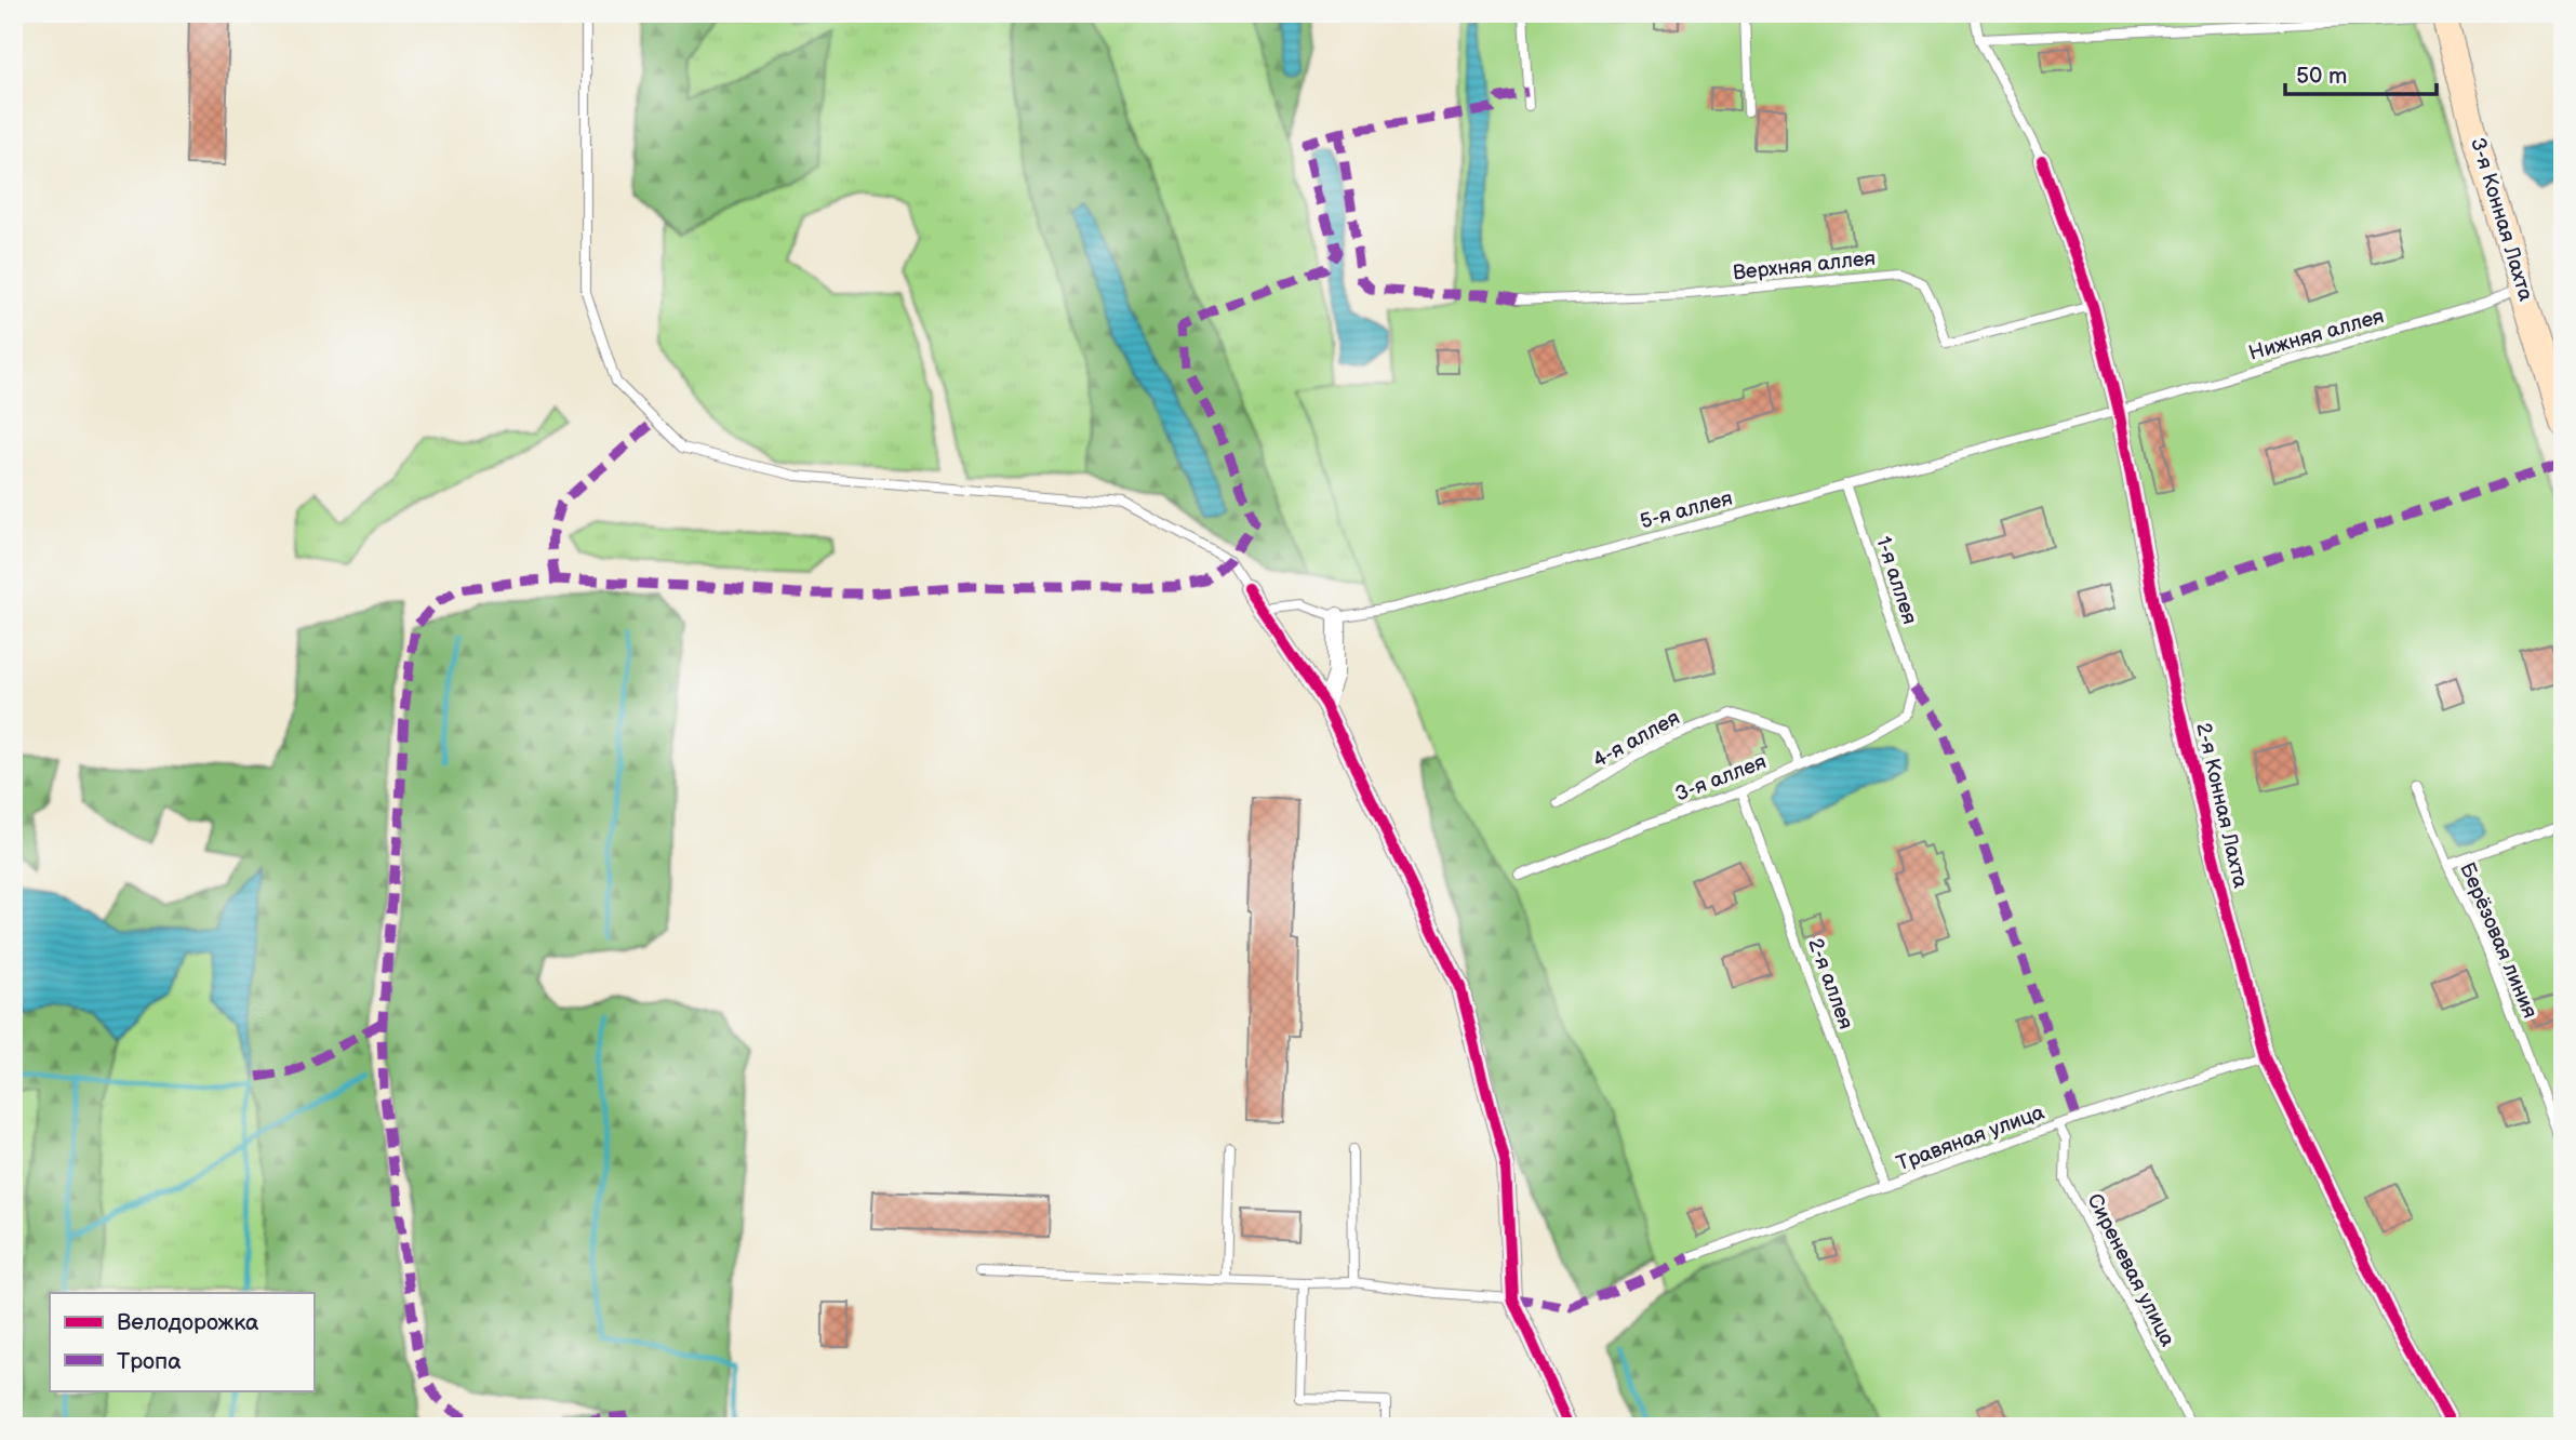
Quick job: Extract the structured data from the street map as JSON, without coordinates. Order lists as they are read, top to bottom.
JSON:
{
  "streets": {
    "main road": ["3-я Конная Лахта"],
    "street": ["2-я Конная Лахта"],
    "lane": [
      "Верхняя аллея",
      "Нижняя аллея",
      "5-я аллея",
      "1-я аллея",
      "4-я аллея",
      "3-я аллея",
      "Берёзовая линия",
      "2-я аллея",
      "Травяная улица",
      "Сиреневая улица"
    ]
  },
  "crossings": [
    ["3-я Конная Лахта", "Нижняя аллея"],
    ["Верхняя аллея", "2-я Конная Лахта"],
    ["Нижняя аллея", "5-я аллея"],
    ["Нижняя аллея", "2-я Конная Лахта"],
    ["5-я аллея", "1-я аллея"],
    ["5-я аллея", "2-я Конная Лахта"],
    ["1-я аллея", "3-я аллея"],
    ["4-я аллея", "3-я аллея"],
    ["3-я аллея", "2-я аллея"],
    ["2-я Конная Лахта", "Травяная улица"],
    ["2-я аллея", "Травяная улица"],
    ["Травяная улица", "Сиреневая улица"]
  ],
  "legend": ["Велодорожка", "Тропа"],
  "scale_bar": "50 m"
}
